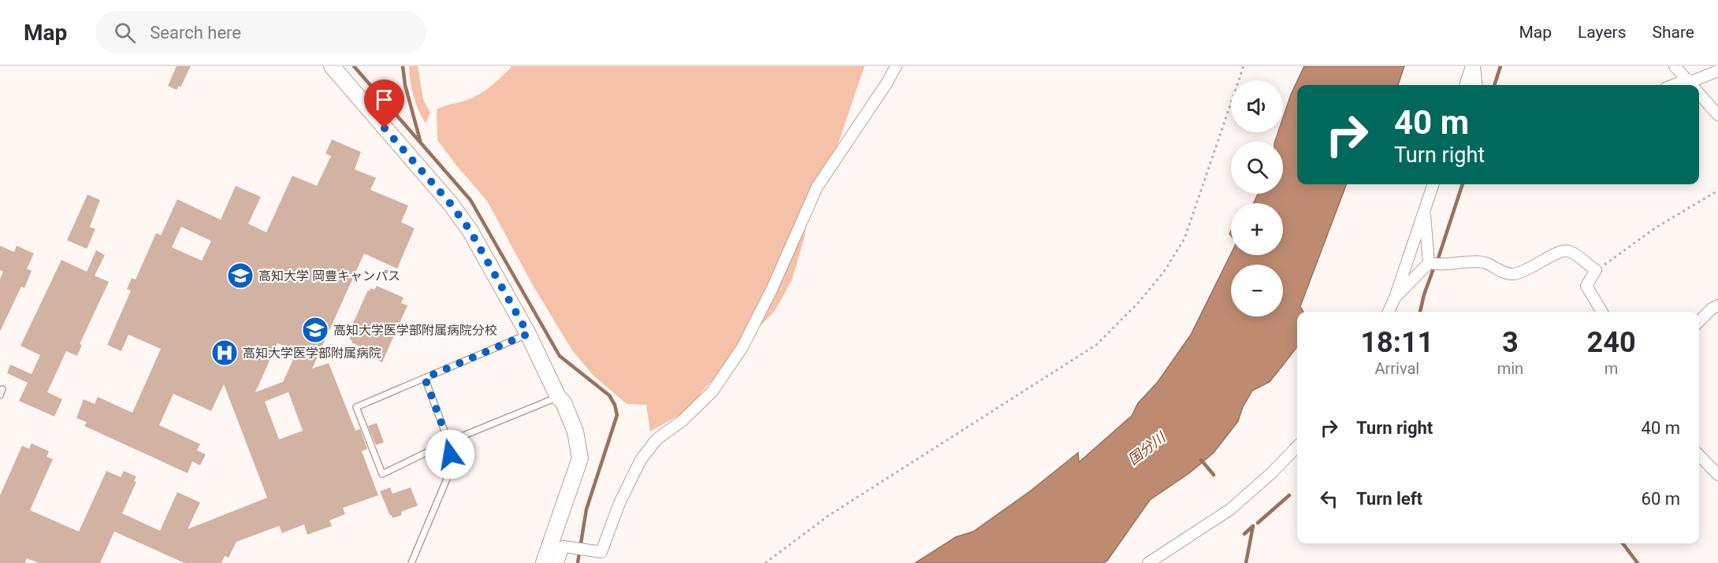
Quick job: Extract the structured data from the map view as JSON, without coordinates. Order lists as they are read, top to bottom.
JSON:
{
  "water": ["国分川"],
  "places": {
    "school or university": ["高知大学 岡豊キャンパス", "高知大学医学部附属病院分校"],
    "hospital": ["高知大学医学部附属病院"]
  },
  "page": {
    "header": "Map",
    "search": "Search here",
    "nav": ["Map", "Layers", "Share"],
    "map_buttons": ["+", "−"],
    "turn": ["40 m", "Turn right"],
    "eta": [
      "18:11",
      "Arrival",
      "3",
      "min",
      "240",
      "m"
    ],
    "list": [
      {
        "name": "Turn right",
        "value": "40 m"
      },
      {
        "name": "Turn left",
        "value": "60 m"
      }
    ]
  }
}
